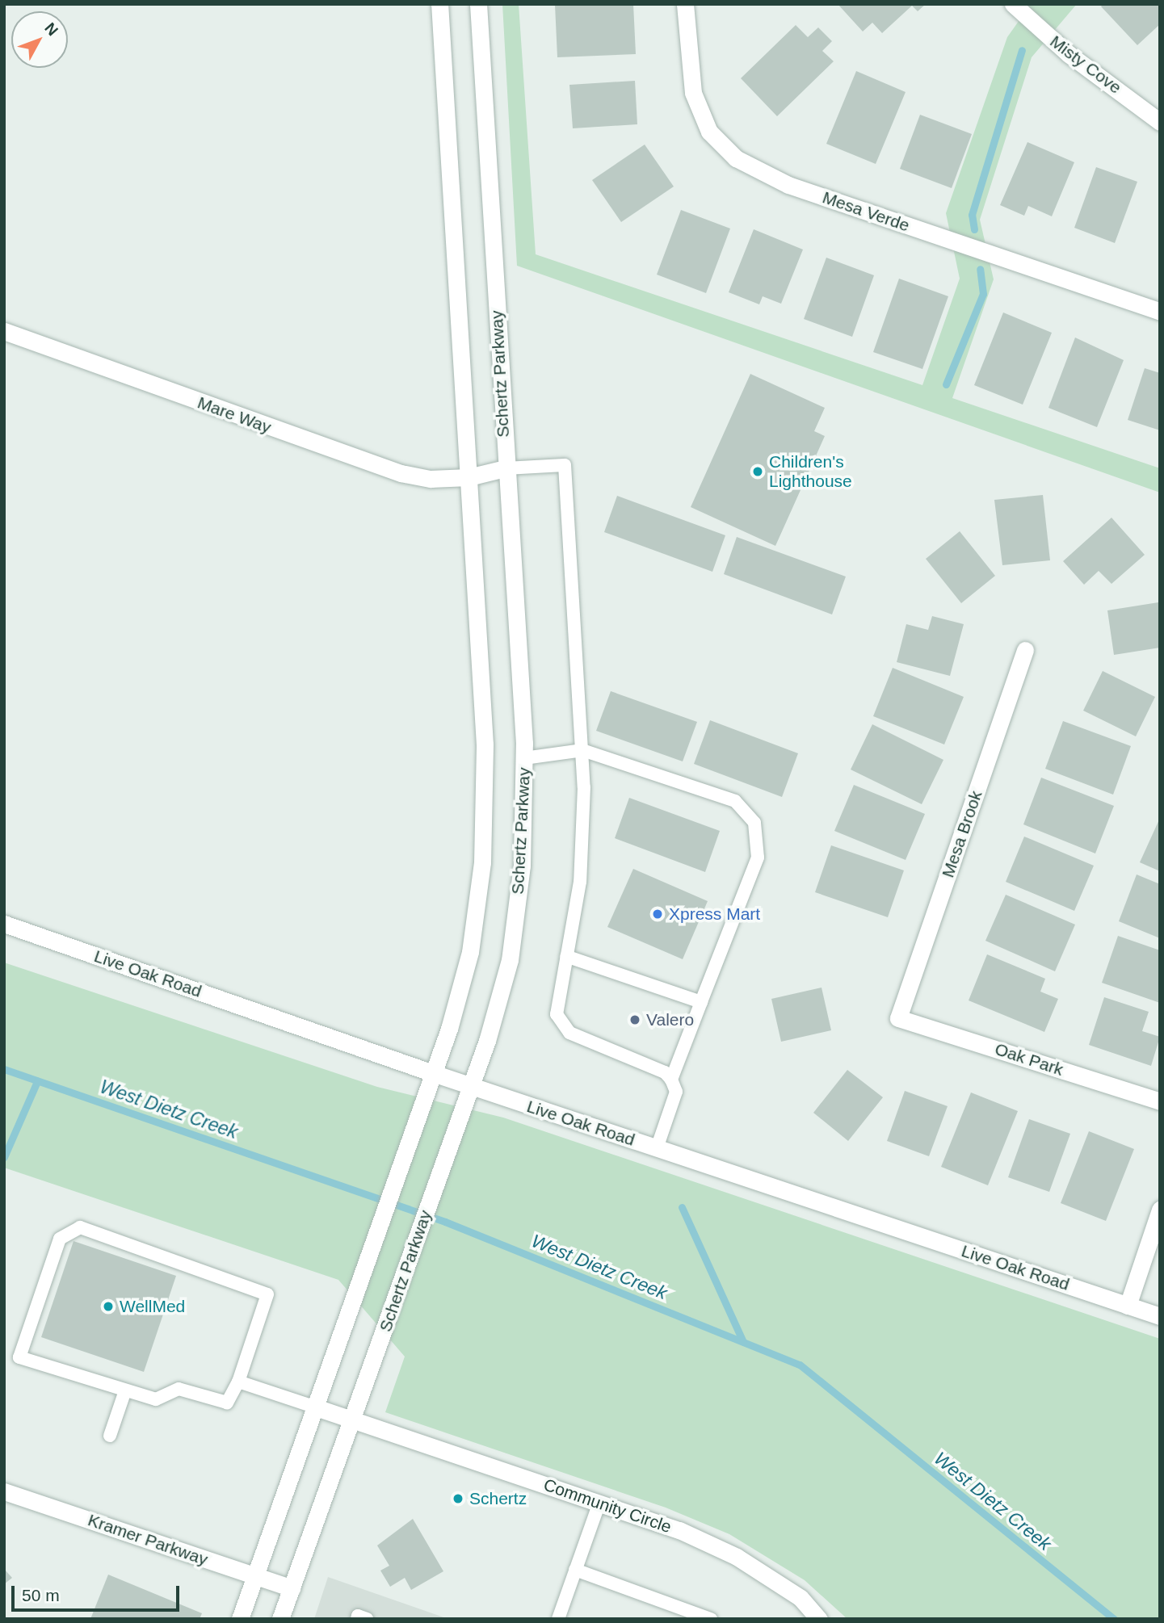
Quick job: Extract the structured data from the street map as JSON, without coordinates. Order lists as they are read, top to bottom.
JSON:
{
  "streets": {
    "street": [
      "Misty Cove",
      "Mesa Verde",
      "Schertz Parkway",
      "Mare Way",
      "Mesa Brook",
      "Live Oak Road",
      "Oak Park",
      "Community Circle",
      "Kramer Parkway"
    ]
  },
  "crossings": [
    ["Schertz Parkway", "Mare Way"],
    ["Schertz Parkway", "Live Oak Road"],
    ["Schertz Parkway", "Community Circle"],
    ["Schertz Parkway", "Kramer Parkway"],
    ["Mesa Brook", "Oak Park"]
  ],
  "water": ["West Dietz Creek"],
  "places": [
    "Children's Lighthouse",
    "Xpress Mart",
    "Valero",
    "WellMed",
    "Schertz"
  ],
  "scale_bar": "50 m",
  "north": "top right"
}
